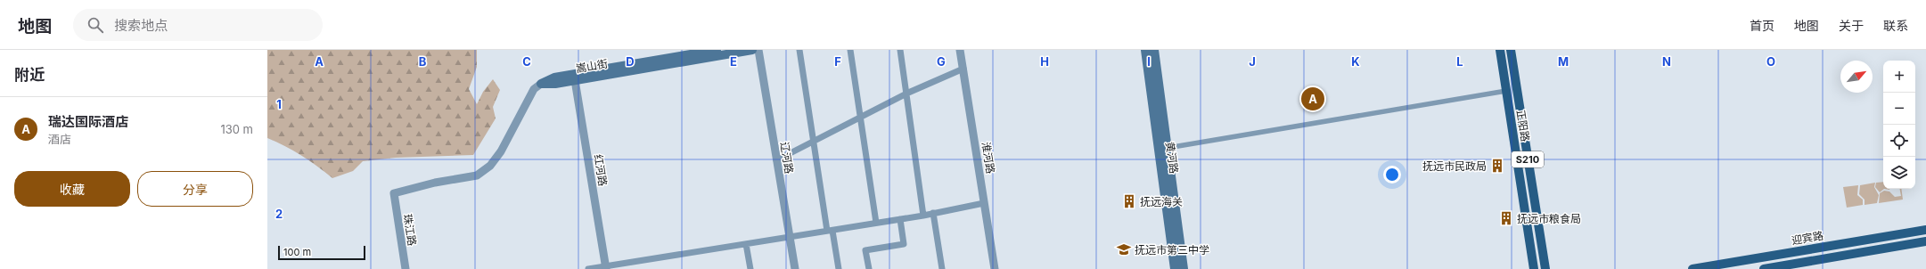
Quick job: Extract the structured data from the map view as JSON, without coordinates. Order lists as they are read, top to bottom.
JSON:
{
  "streets": {
    "main road": [
      "嵩山街",
      "正阳路",
      "黄河路",
      "S210",
      "迎宾路"
    ],
    "street": [
      "辽河路",
      "淮河路",
      "红河路",
      "珠江路"
    ]
  },
  "crossings": [
    ["嵩山街", "红河路"],
    ["嵩山街", "珠江路"]
  ],
  "places": {
    "building": ["抚远市民政局", "抚远海关", "抚远市粮食局"],
    "school or university": ["抚远市第三中学"]
  },
  "scale_bar": "100 m",
  "north": "top right",
  "page": {
    "header": "地图",
    "search": "搜索地点",
    "nav": [
      "首页",
      "地图",
      "关于",
      "联系"
    ],
    "heading": "附近",
    "map_buttons": ["+", "−"],
    "pins": "A",
    "list": [
      {
        "mark": "A",
        "name": "瑞达国际酒店",
        "note": "酒店",
        "value": "130 m"
      }
    ],
    "buttons": ["收藏", "分享"],
    "scale": "100 m"
  },
  "grid": {
    "columns": [
      "A",
      "B",
      "C",
      "D",
      "E",
      "F",
      "G",
      "H",
      "I",
      "J",
      "K",
      "L",
      "M",
      "N",
      "O"
    ],
    "rows": ["1", "2"]
  }
}
